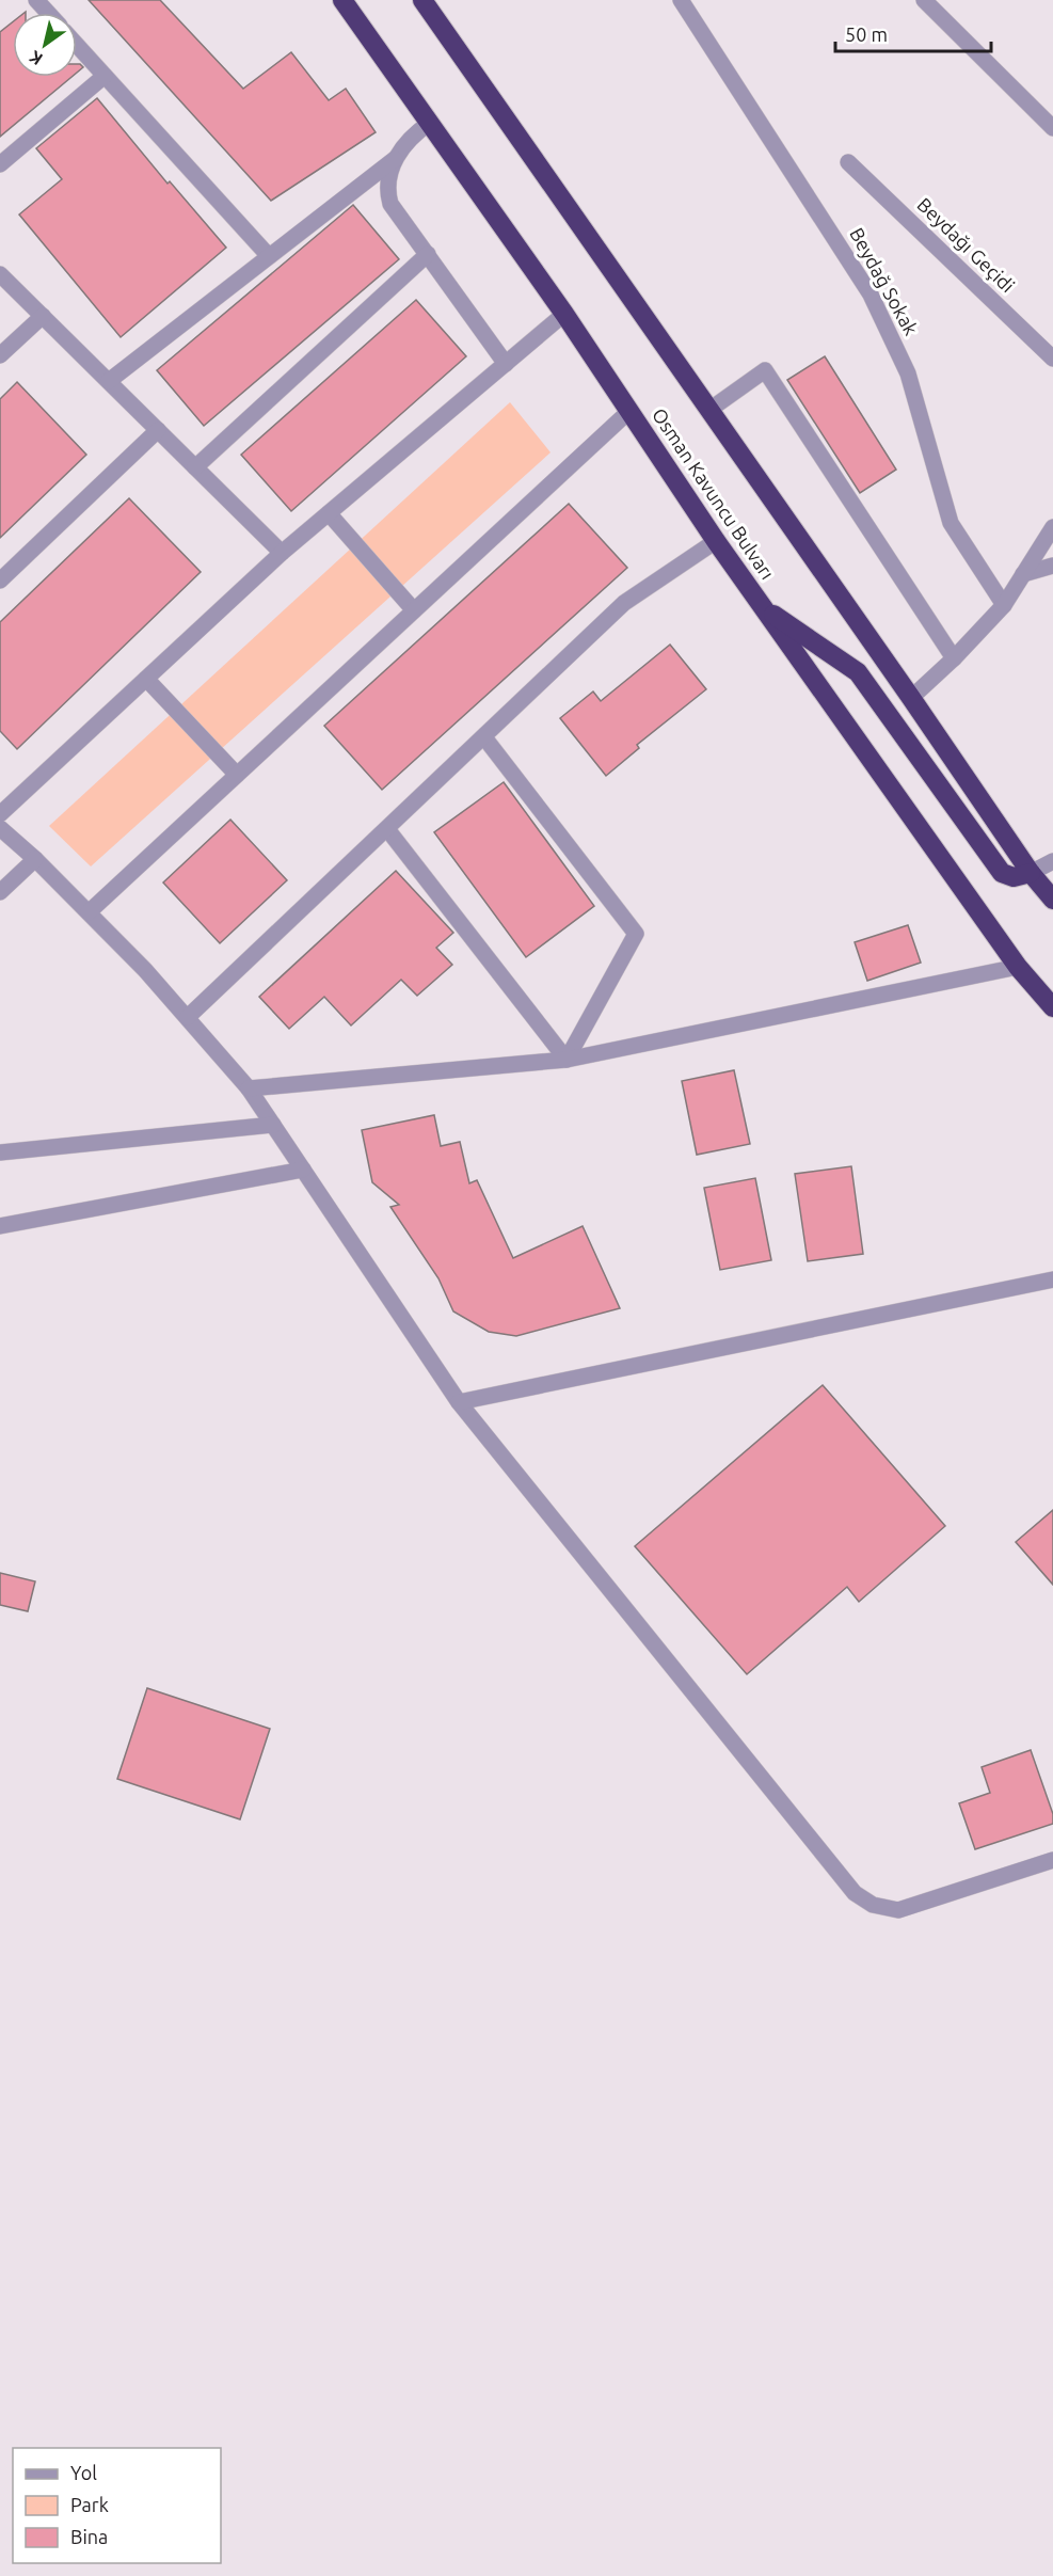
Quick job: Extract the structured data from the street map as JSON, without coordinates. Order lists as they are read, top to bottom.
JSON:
{
  "streets": {
    "highway": ["Osman Kavuncu Bulvarı"],
    "street": ["Beydağı Geçidi", "Beydağ Sokak"]
  },
  "legend": ["Yol", "Park", "Bina"],
  "scale_bar": "50 m",
  "north": "bottom left"
}
